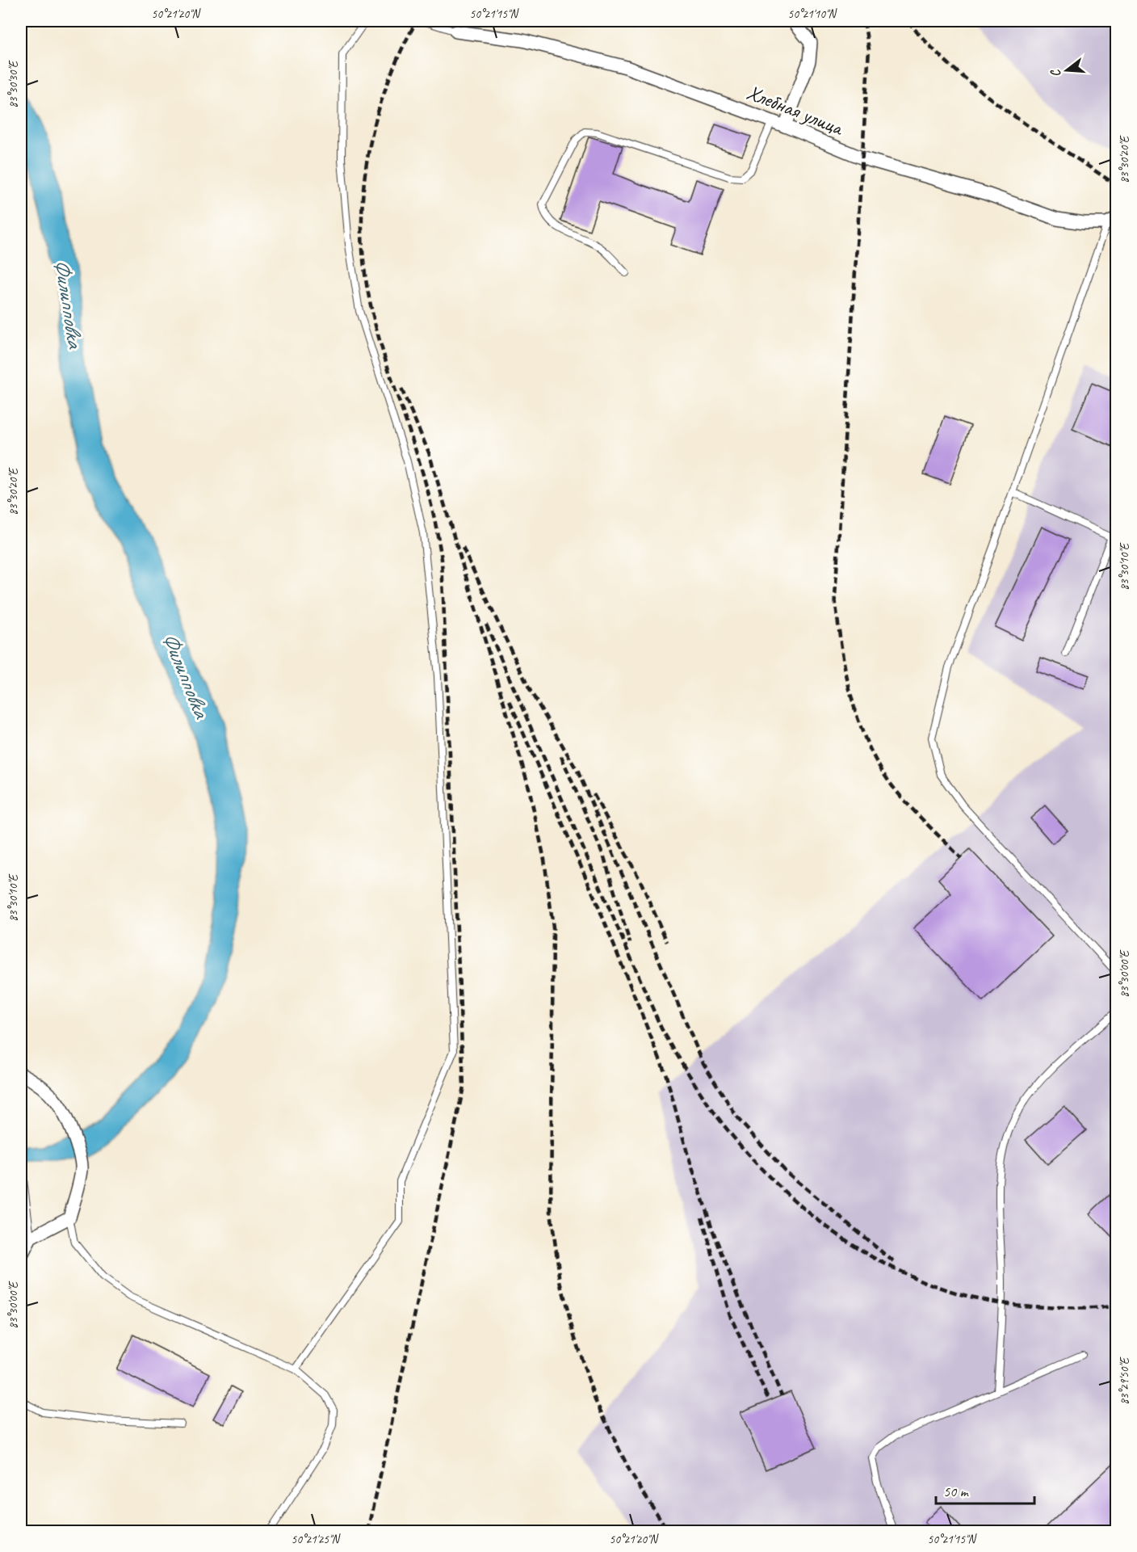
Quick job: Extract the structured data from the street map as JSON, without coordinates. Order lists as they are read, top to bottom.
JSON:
{
  "streets": {
    "street": ["Хлебная улица"]
  },
  "water": ["Филипповка"],
  "scale_bar": "50 m",
  "north": "left",
  "coordinates": [
    "50°21'20\"N",
    "50°21'15\"N",
    "50°21'10\"N",
    "83°30'30\"E",
    "83°30'20\"E",
    "83°30'10\"E",
    "83°30'00\"E",
    "83°29'50\"E",
    "50°21'25\"N"
  ]
}
